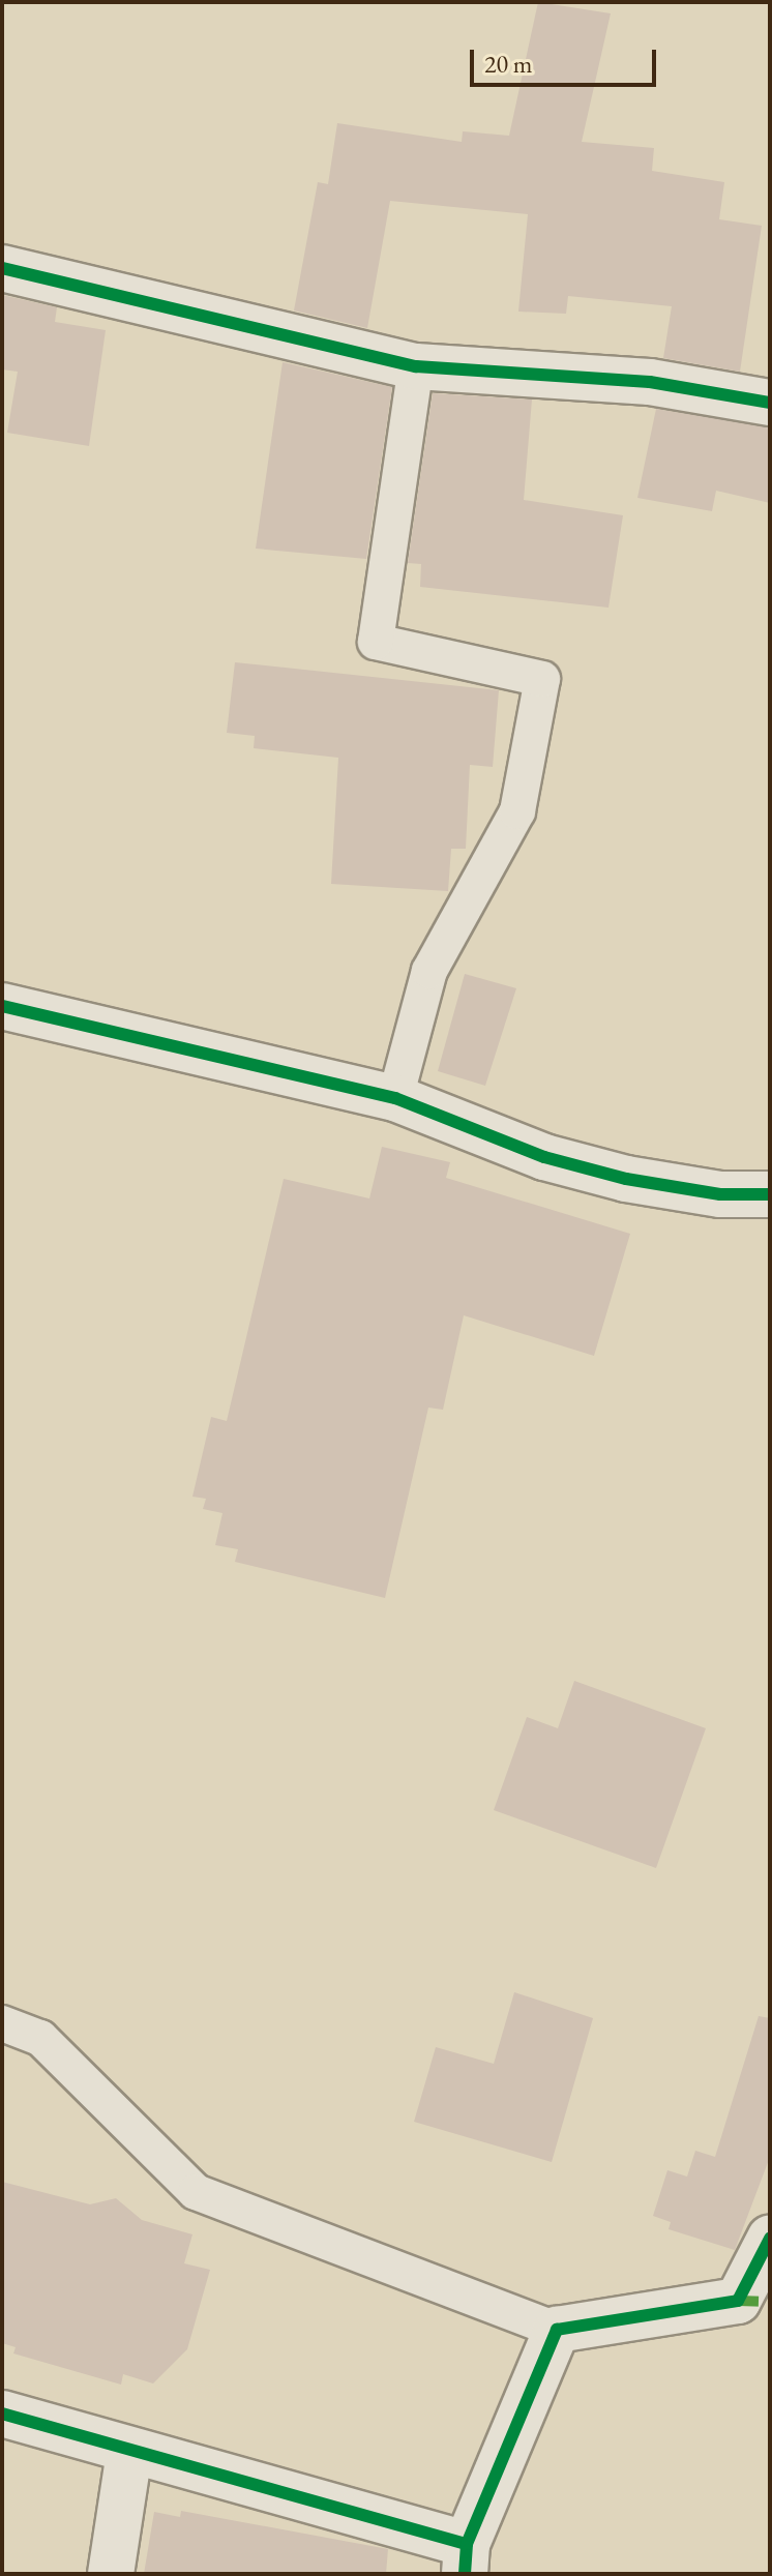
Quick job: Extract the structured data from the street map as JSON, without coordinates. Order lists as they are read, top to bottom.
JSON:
{
  "scale_bar": "20 m"
}
